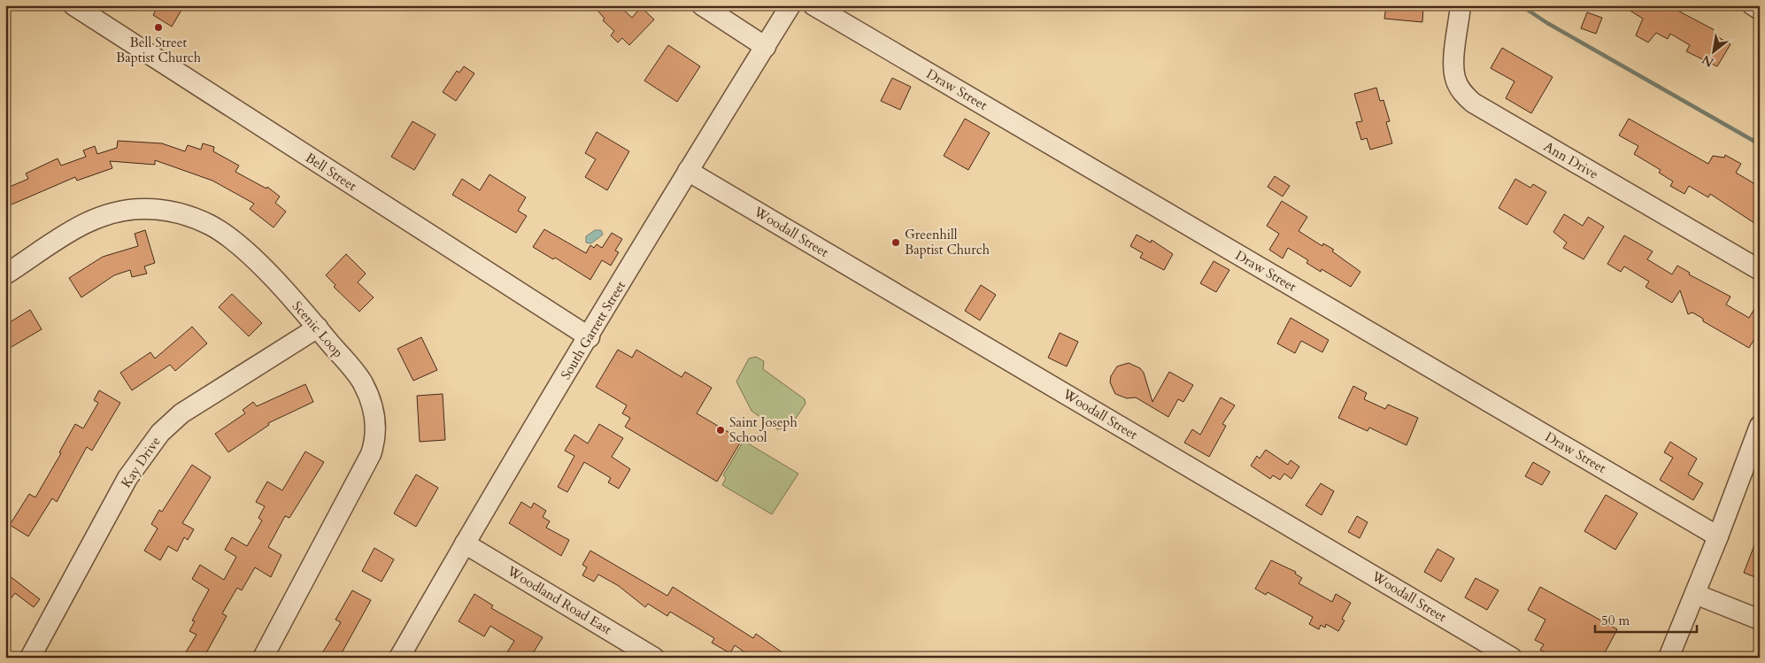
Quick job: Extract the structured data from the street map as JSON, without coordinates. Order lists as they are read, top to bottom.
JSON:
{
  "streets": {
    "street": [
      "Draw Street",
      "Ann Drive",
      "Bell Street",
      "Woodall Street",
      "Scenic Loop",
      "South Garrett Street",
      "Kay Drive",
      "Woodland Road East"
    ]
  },
  "crossings": [
    ["Bell Street", "South Garrett Street"],
    ["Woodall Street", "South Garrett Street"],
    ["Scenic Loop", "Kay Drive"],
    ["South Garrett Street", "Woodland Road East"]
  ],
  "places": ["Bell Street Baptist Church", "Greenhill Baptist Church", "Saint Joseph School"],
  "scale_bar": "50 m",
  "north": "bottom left"
}
